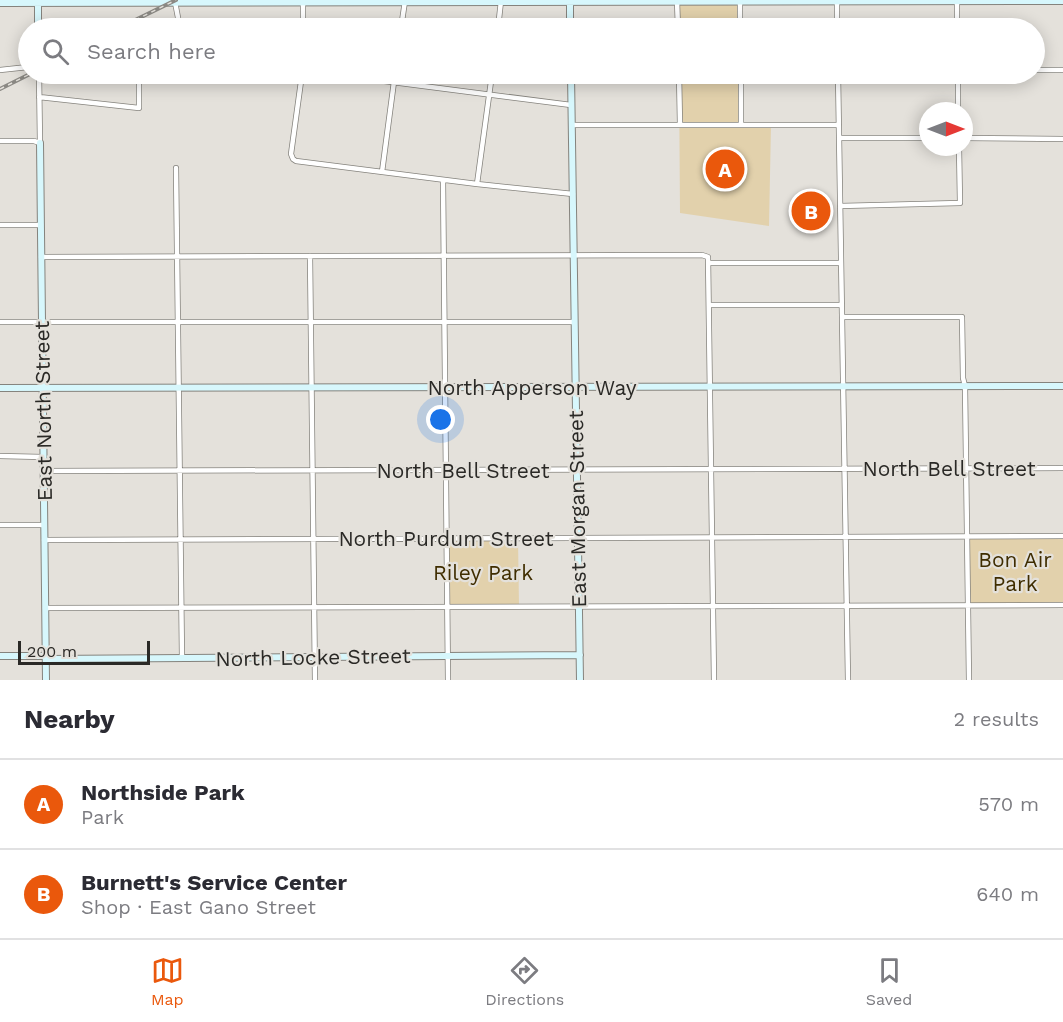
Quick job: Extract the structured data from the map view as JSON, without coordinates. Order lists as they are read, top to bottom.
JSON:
{
  "streets": {
    "main road": [
      "North Apperson Way",
      "East North Street",
      "East Morgan Street",
      "North Locke Street"
    ],
    "street": ["North Bell Street", "North Purdum Street"]
  },
  "crossings": [
    ["North Apperson Way", "East North Street"],
    ["North Apperson Way", "East Morgan Street"],
    ["East North Street", "North Bell Street"],
    ["East North Street", "North Purdum Street"],
    ["East North Street", "North Locke Street"],
    ["North Bell Street", "East Morgan Street"],
    ["East Morgan Street", "North Purdum Street"],
    ["East Morgan Street", "North Locke Street"]
  ],
  "parks": ["Bon Air Park", "Riley Park"],
  "scale_bar": "200 m",
  "north": "right",
  "page": {
    "search": "Search here",
    "pins": ["A", "B"],
    "scale": "200 m",
    "heading": ["Nearby", "2 results"],
    "list": [
      {
        "mark": "A",
        "name": "Northside Park",
        "note": "Park",
        "value": "570 m"
      },
      {
        "mark": "B",
        "name": "Burnett's Service Center",
        "note": "Shop · East Gano Street",
        "value": "640 m"
      }
    ],
    "nav": ["Map", "Directions", "Saved"]
  }
}
